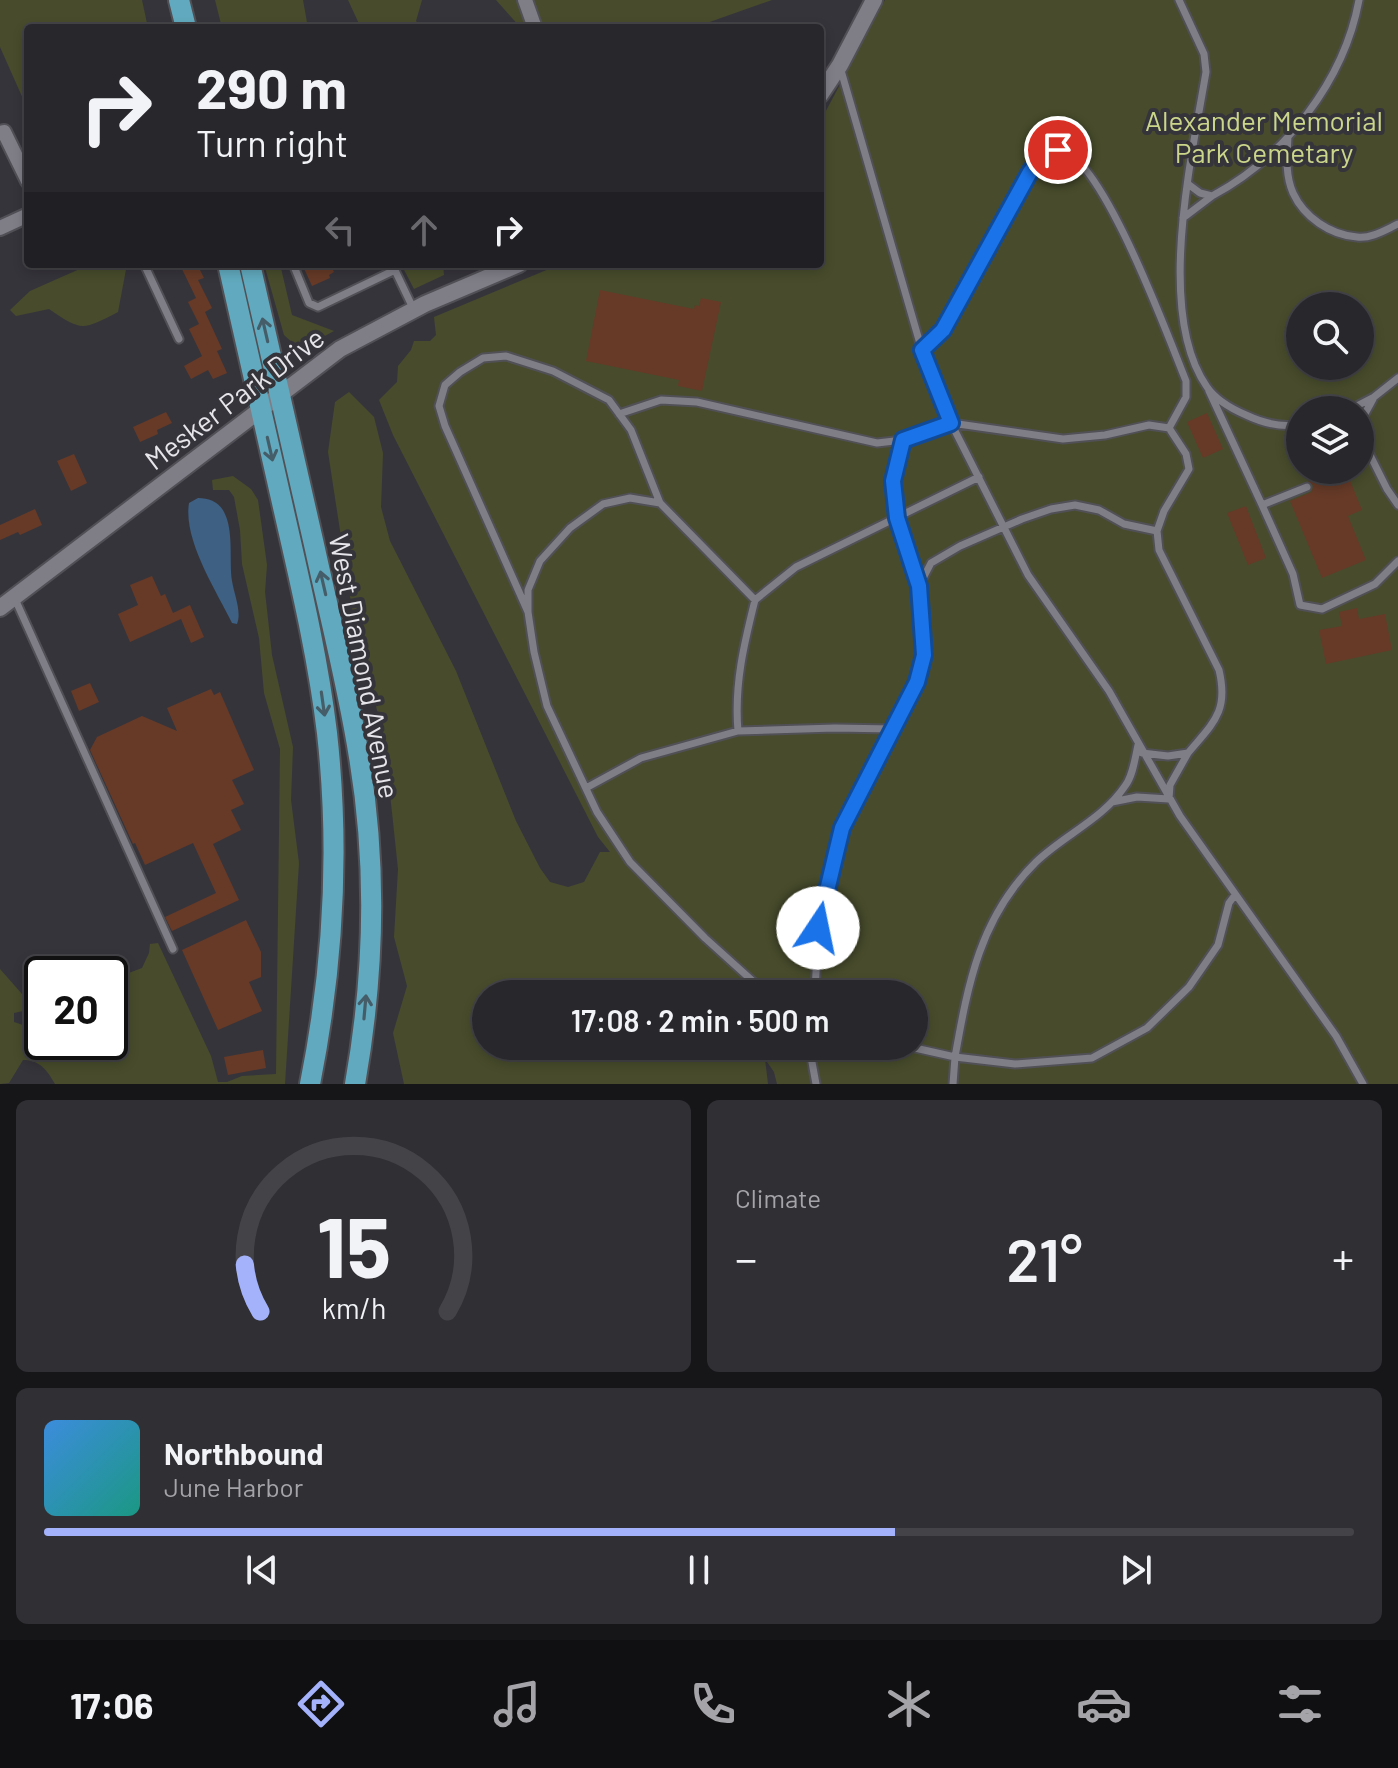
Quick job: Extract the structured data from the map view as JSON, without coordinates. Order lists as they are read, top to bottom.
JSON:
{
  "streets": {
    "main road": ["West Diamond Avenue"],
    "street": ["Mesker Park Drive"]
  },
  "crossings": [
    ["Mesker Park Drive", "West Diamond Avenue"]
  ],
  "parks": ["Alexander Memorial Park Cemetary"],
  "page": {
    "turn": ["290 m", "Turn right"],
    "limit": "20",
    "trip": "17:08 · 2 min · 500 m",
    "tile": "Climate",
    "heat": ["−", "21°", "+"],
    "song": ["Northbound", "June Harbor"],
    "tabs": "17:06",
    "gauge": ["15", "km/h"]
  }
}
